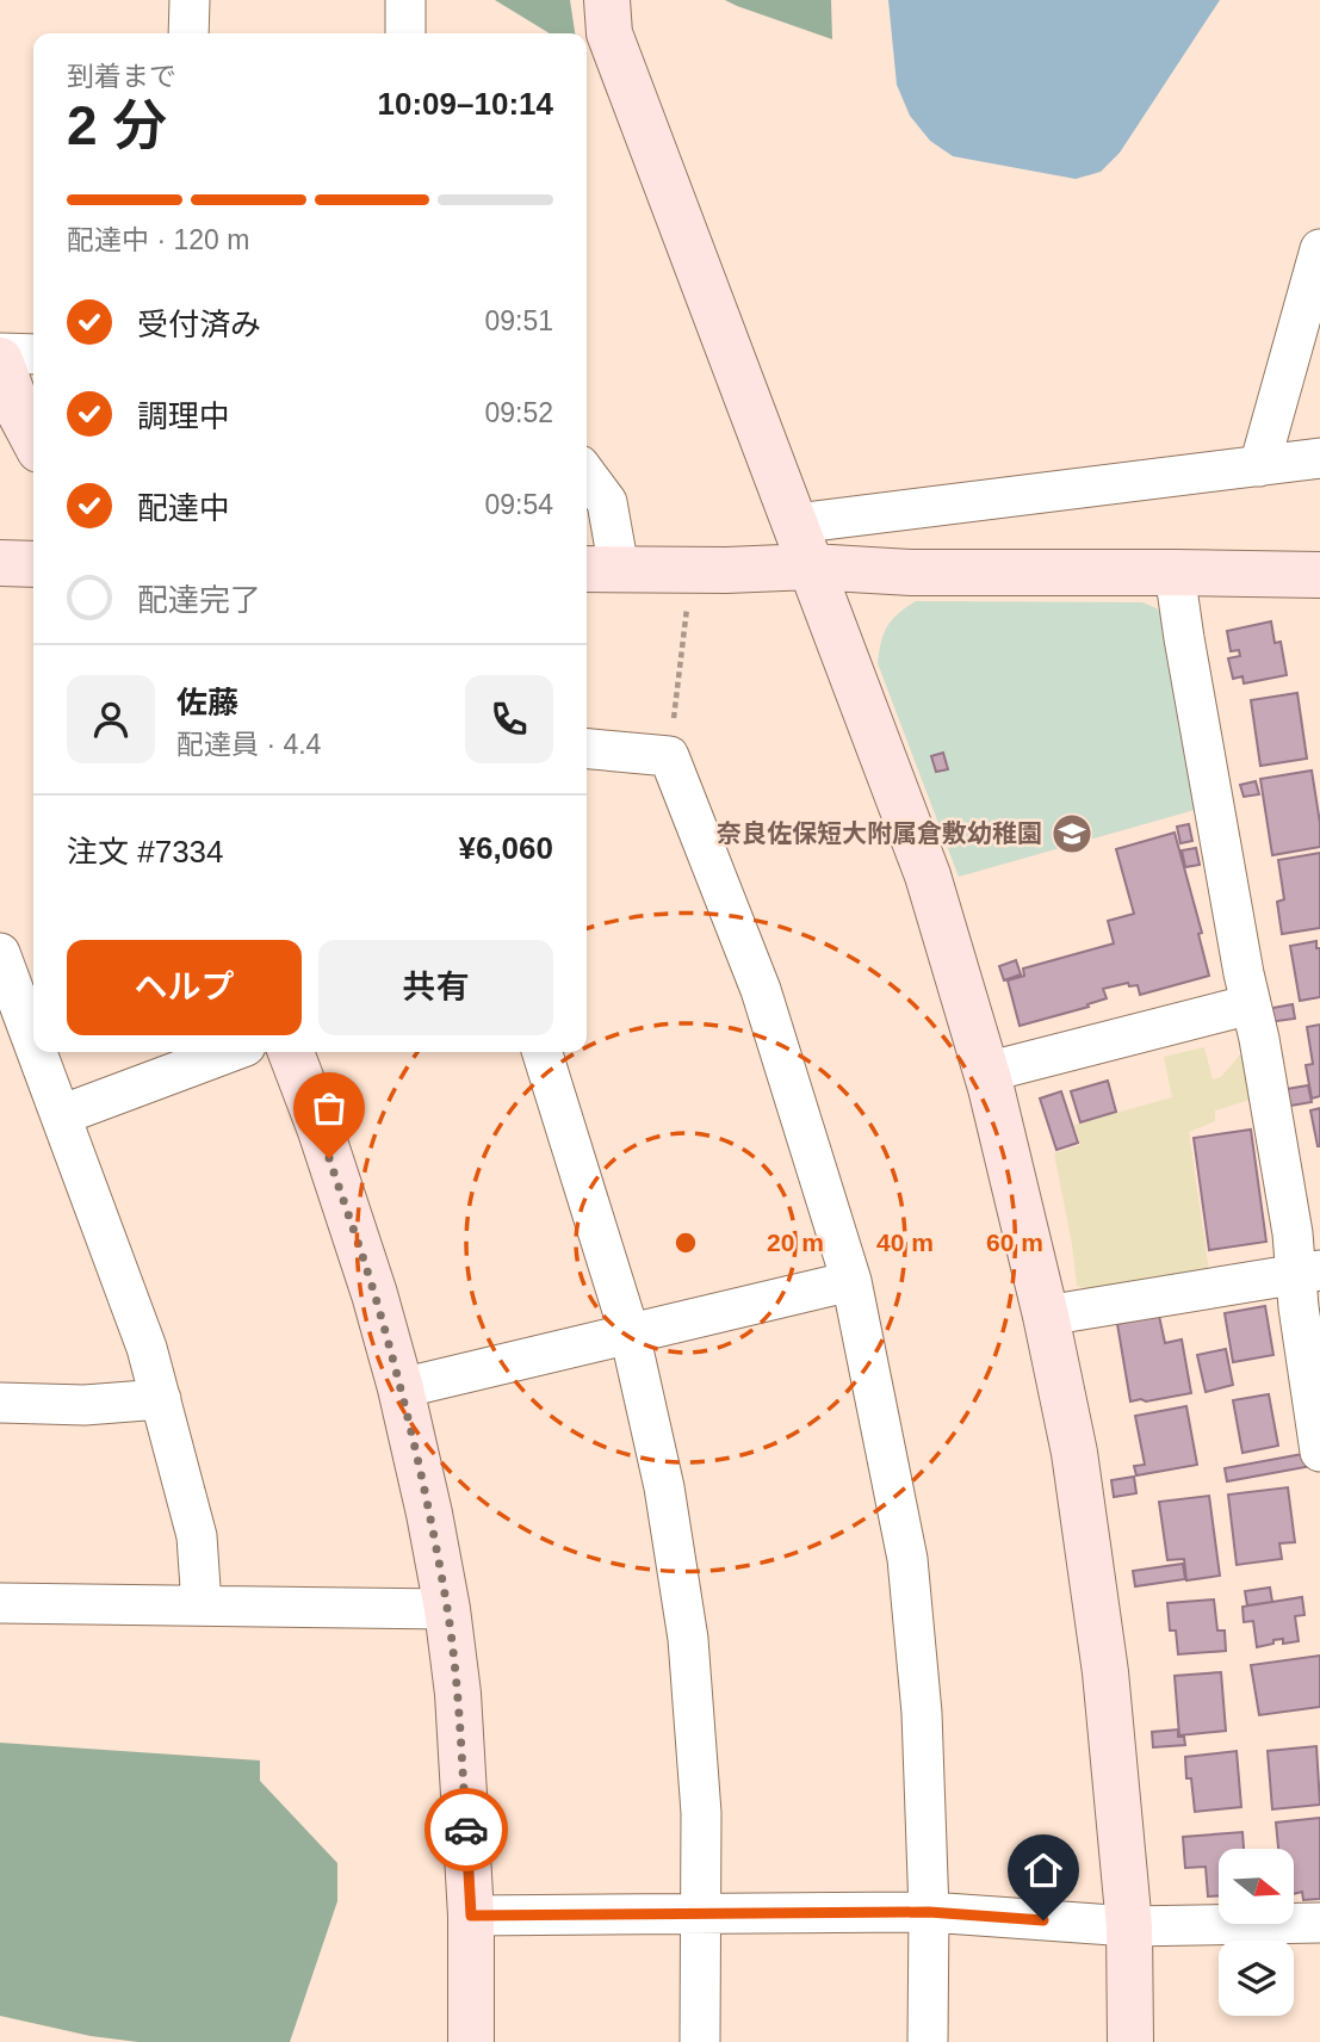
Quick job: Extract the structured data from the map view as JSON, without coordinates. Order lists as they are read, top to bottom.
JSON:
{
  "places": {
    "school or university": ["奈良佐保短大附属倉敷幼稚園"]
  },
  "north": "right",
  "page": {
    "heading": ["2 分", "到着まで", "10:09–10:14"],
    "panel": [
      "佐藤",
      "配達員 · 4.4",
      "注文 #7334",
      "¥6,060"
    ],
    "bar": "配達中 · 120 m",
    "list": [
      ["受付済み", "09:51"],
      ["調理中", "09:52"],
      ["配達中", "09:54"],
      "配達完了"
    ],
    "buttons": ["ヘルプ", "共有"]
  },
  "rings": ["20 m", "40 m", "60 m"]
}
